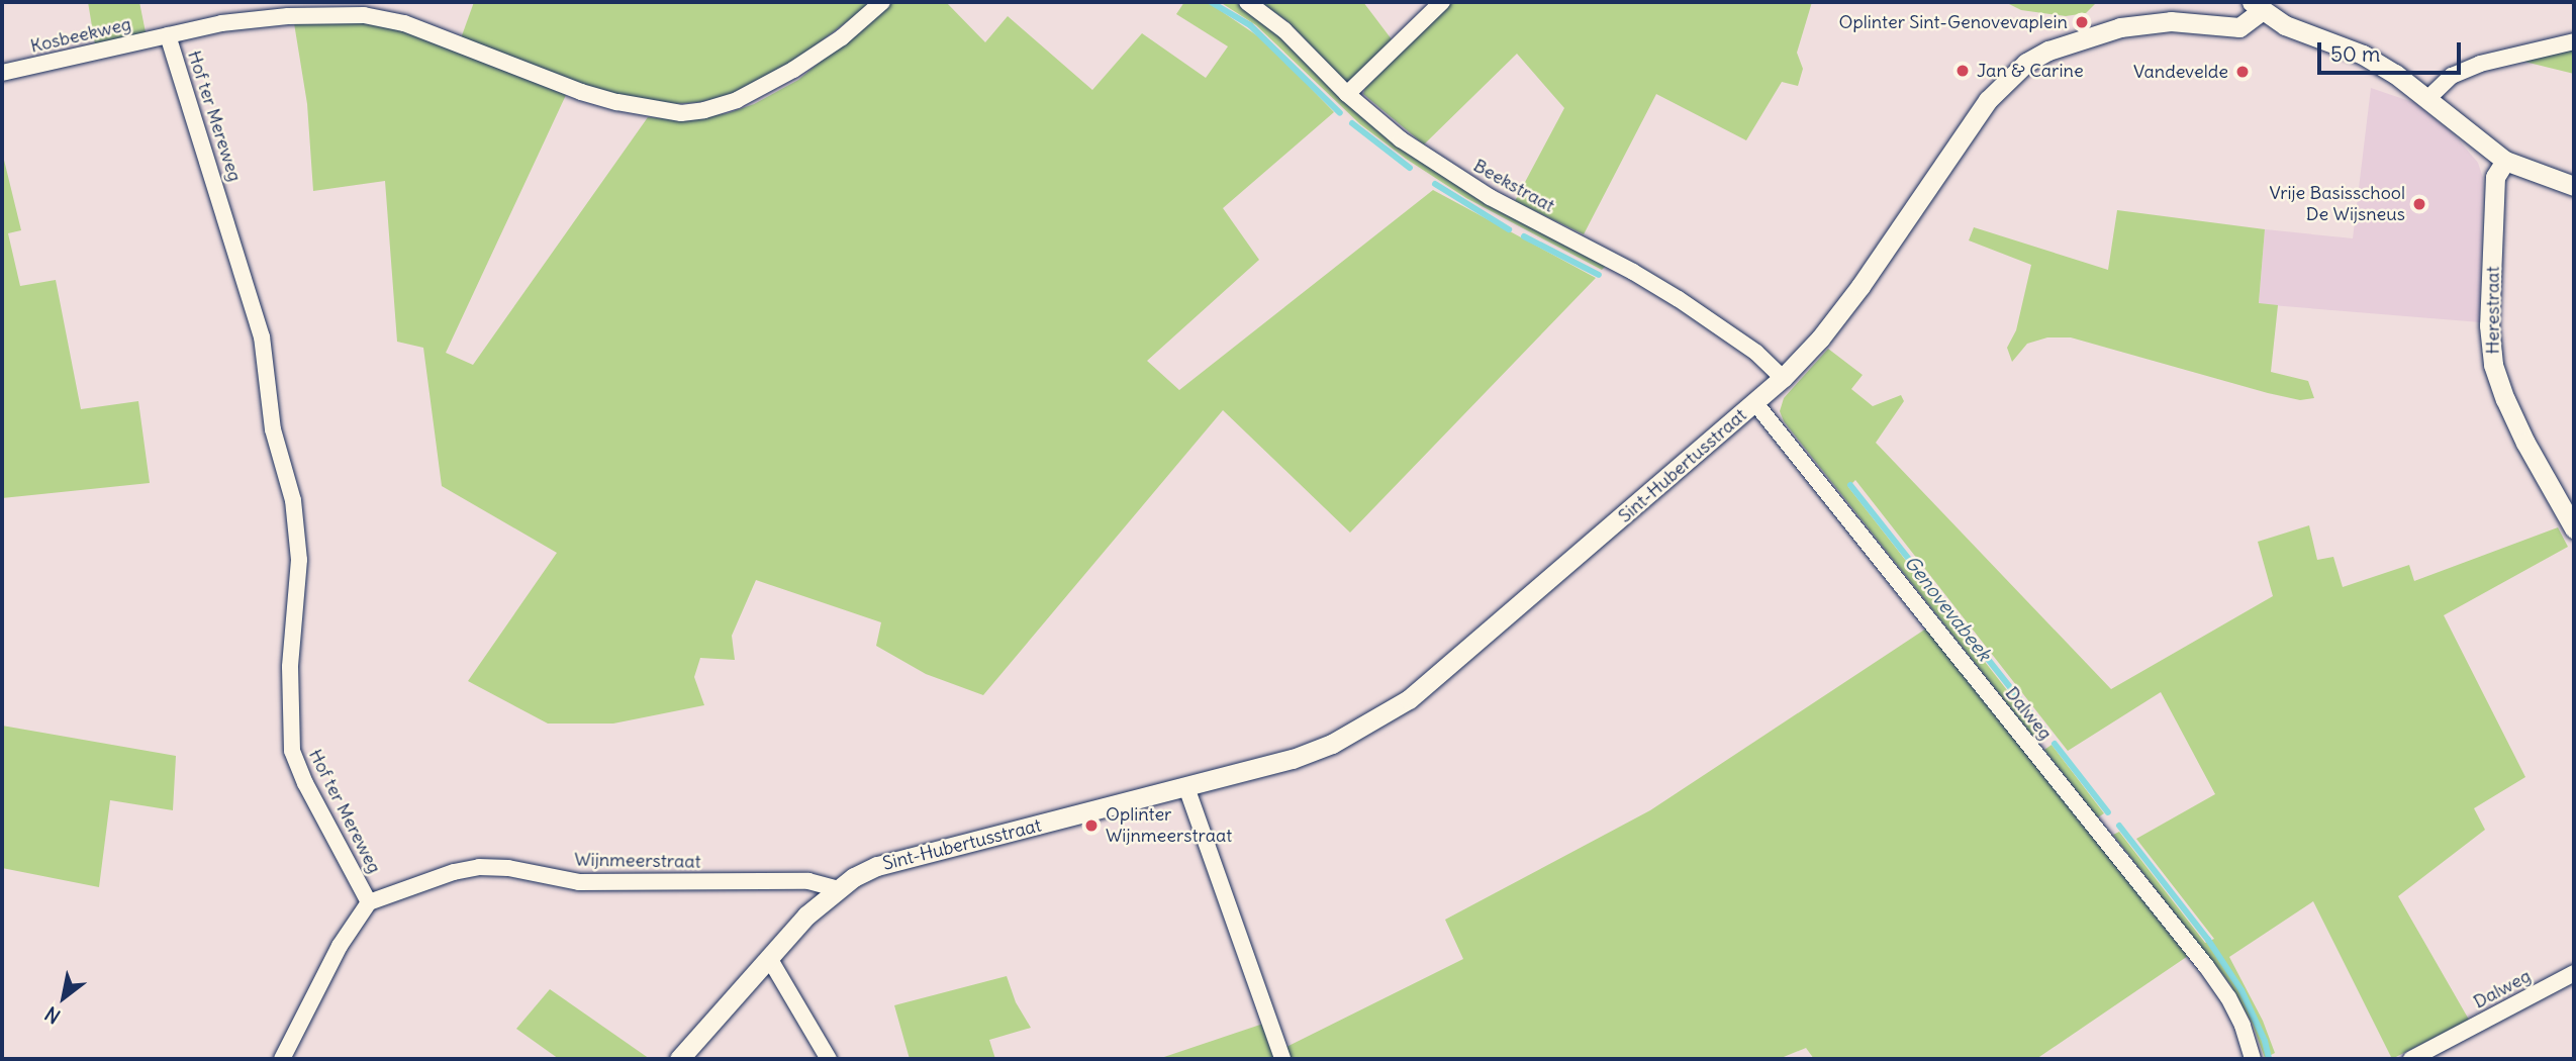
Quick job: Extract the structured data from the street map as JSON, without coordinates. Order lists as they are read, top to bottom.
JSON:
{
  "streets": {
    "street": [
      "Kosbeekweg",
      "Hof ter Mereweg",
      "Beekstraat",
      "Herestraat",
      "Sint-Hubertusstraat",
      "Dalweg",
      "Wijnmeerstraat"
    ]
  },
  "crossings": [
    ["Kosbeekweg", "Hof ter Mereweg"],
    ["Hof ter Mereweg", "Wijnmeerstraat"],
    ["Beekstraat", "Sint-Hubertusstraat"],
    ["Sint-Hubertusstraat", "Dalweg"],
    ["Sint-Hubertusstraat", "Wijnmeerstraat"]
  ],
  "water": ["Genovevabeek"],
  "places": [
    "Oplinter Sint-Genovevaplein",
    "Jan & Carine",
    "Vandevelde",
    "Vrije Basisschool De Wijsneus",
    "Oplinter Wijnmeerstraat"
  ],
  "scale_bar": "50 m",
  "north": "bottom left"
}
